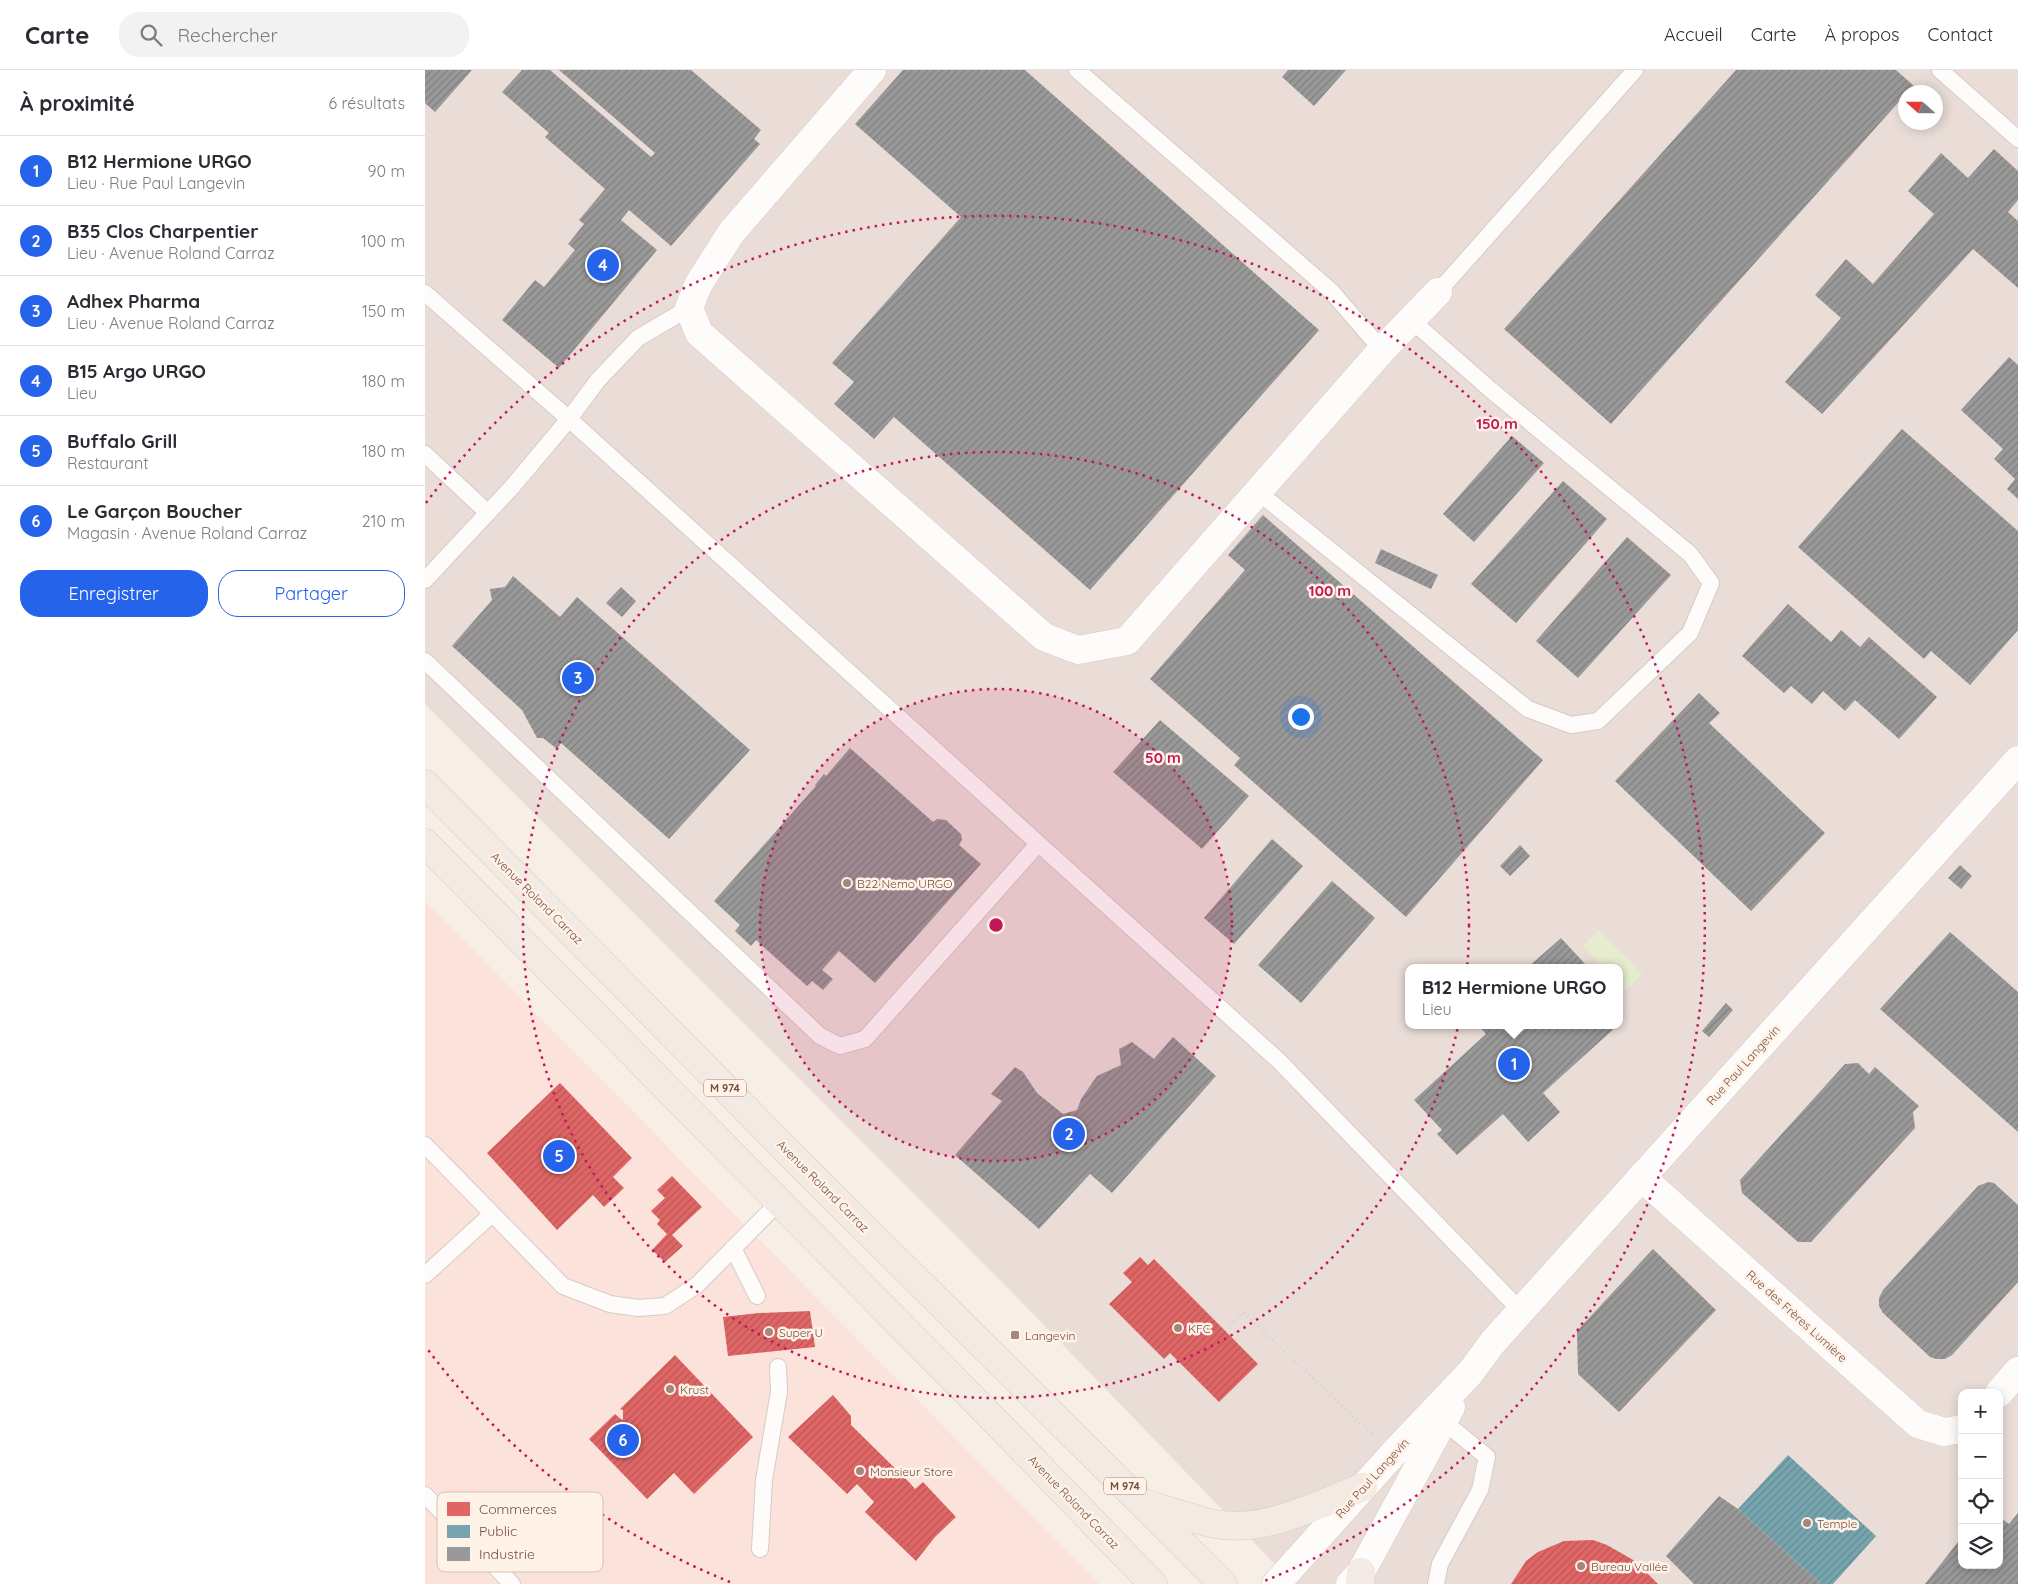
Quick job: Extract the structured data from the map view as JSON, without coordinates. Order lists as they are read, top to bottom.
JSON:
{
  "streets": {
    "main road": ["Avenue Roland Carraz", "M 974"],
    "street": ["Rue Paul Langevin", "Rue des Frères Lumière"]
  },
  "crossings": [
    ["Rue Paul Langevin", "Rue des Frères Lumière"]
  ],
  "places": {
    "other": [
      "B22 Nemo URGO",
      "KFC",
      "Super U",
      "Krust",
      "Monsieur Store",
      "Temple",
      "Bureau Vallée"
    ],
    "transit": ["Langevin"]
  },
  "legend": ["Commerces", "Public", "Industrie"],
  "north": "left",
  "page": {
    "header": "Carte",
    "search": "Rechercher",
    "nav": [
      "Accueil",
      "Carte",
      "À propos",
      "Contact"
    ],
    "heading": ["À proximité", "6 résultats"],
    "list": [
      {
        "mark": "1",
        "name": "B12 Hermione URGO",
        "note": "Lieu · Rue Paul Langevin",
        "value": "90 m"
      },
      {
        "mark": "2",
        "name": "B35 Clos Charpentier",
        "note": "Lieu · Avenue Roland Carraz",
        "value": "100 m"
      },
      {
        "mark": "3",
        "name": "Adhex Pharma",
        "note": "Lieu · Avenue Roland Carraz",
        "value": "150 m"
      },
      {
        "mark": "4",
        "name": "B15 Argo URGO",
        "note": "Lieu",
        "value": "180 m"
      },
      {
        "mark": "5",
        "name": "Buffalo Grill",
        "note": "Restaurant",
        "value": "180 m"
      },
      {
        "mark": "6",
        "name": "Le Garçon Boucher",
        "note": "Magasin · Avenue Roland Carraz",
        "value": "210 m"
      }
    ],
    "pins": [
      "4",
      "3",
      "1",
      "2",
      "5",
      "6"
    ],
    "buttons": ["Enregistrer", "Partager"],
    "popup": ["B12 Hermione URGO", "Lieu"],
    "map_buttons": ["+", "−"]
  },
  "rings": ["150 m", "100 m", "50 m"]
}
